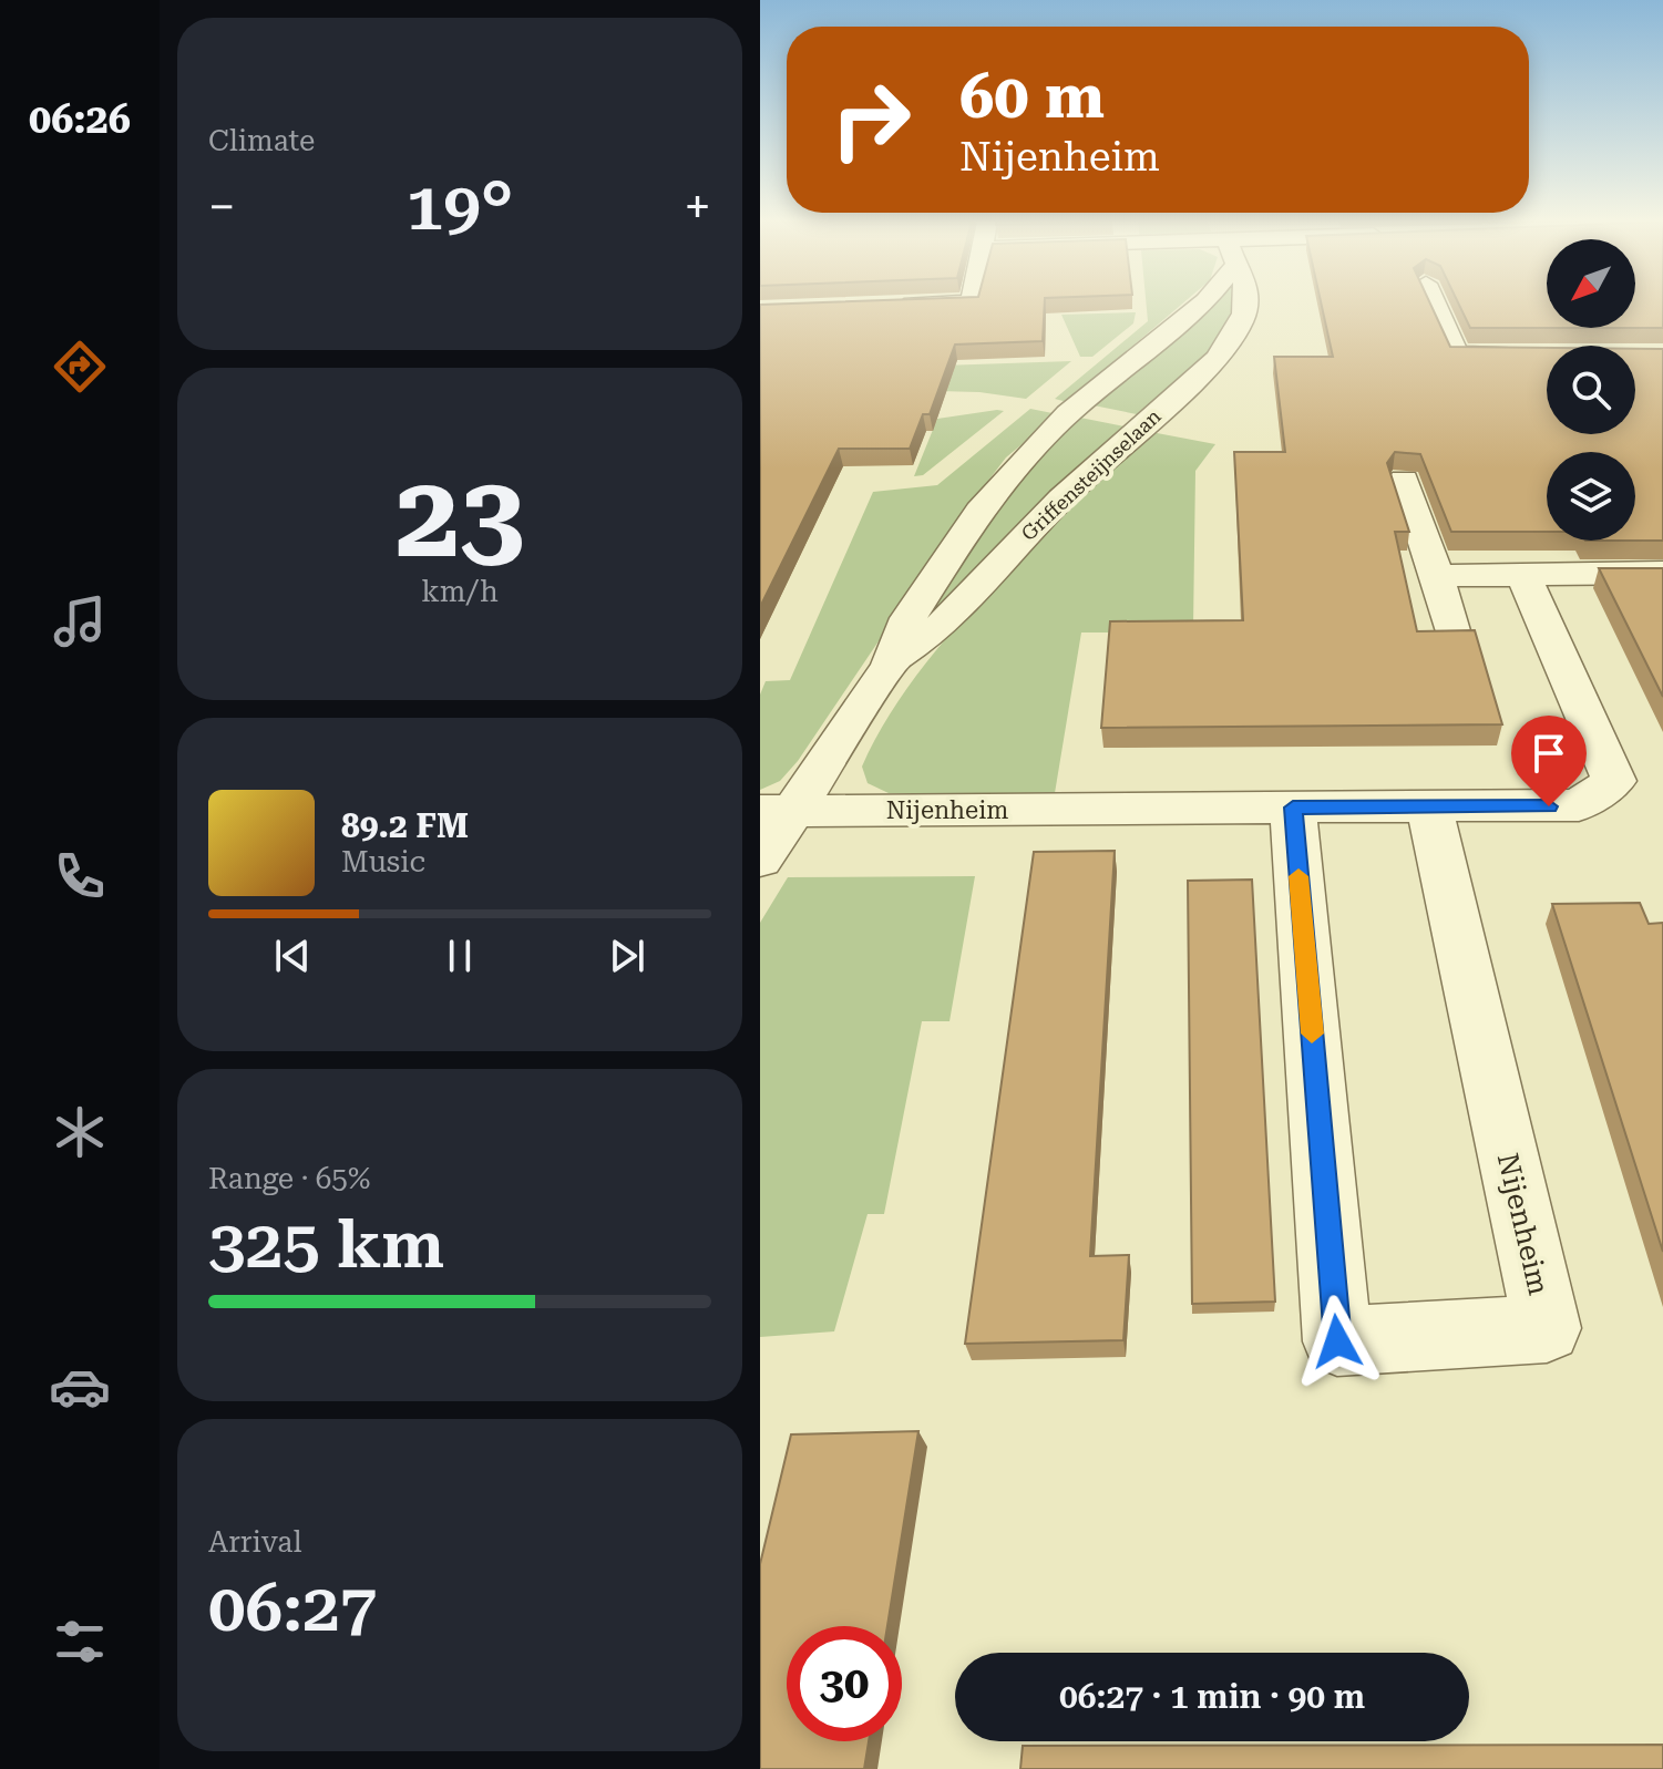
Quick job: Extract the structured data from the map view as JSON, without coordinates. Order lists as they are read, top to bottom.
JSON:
{
  "streets": {
    "street": ["Griffensteijnselaan", "Nijenheim"]
  },
  "crossings": [
    ["Griffensteijnselaan", "Nijenheim"]
  ],
  "north": "bottom left",
  "page": {
    "tabs": "06:26",
    "tile": [
      "Climate",
      ["23", "km/h"],
      ["Range · 65%", "325 km"],
      ["Arrival", "06:27"]
    ],
    "turn": ["60 m", "Nijenheim"],
    "heat": ["−", "19°", "+"],
    "song": ["89.2 FM", "Music"],
    "limit": "30",
    "trip": "06:27 · 1 min · 90 m"
  }
}
